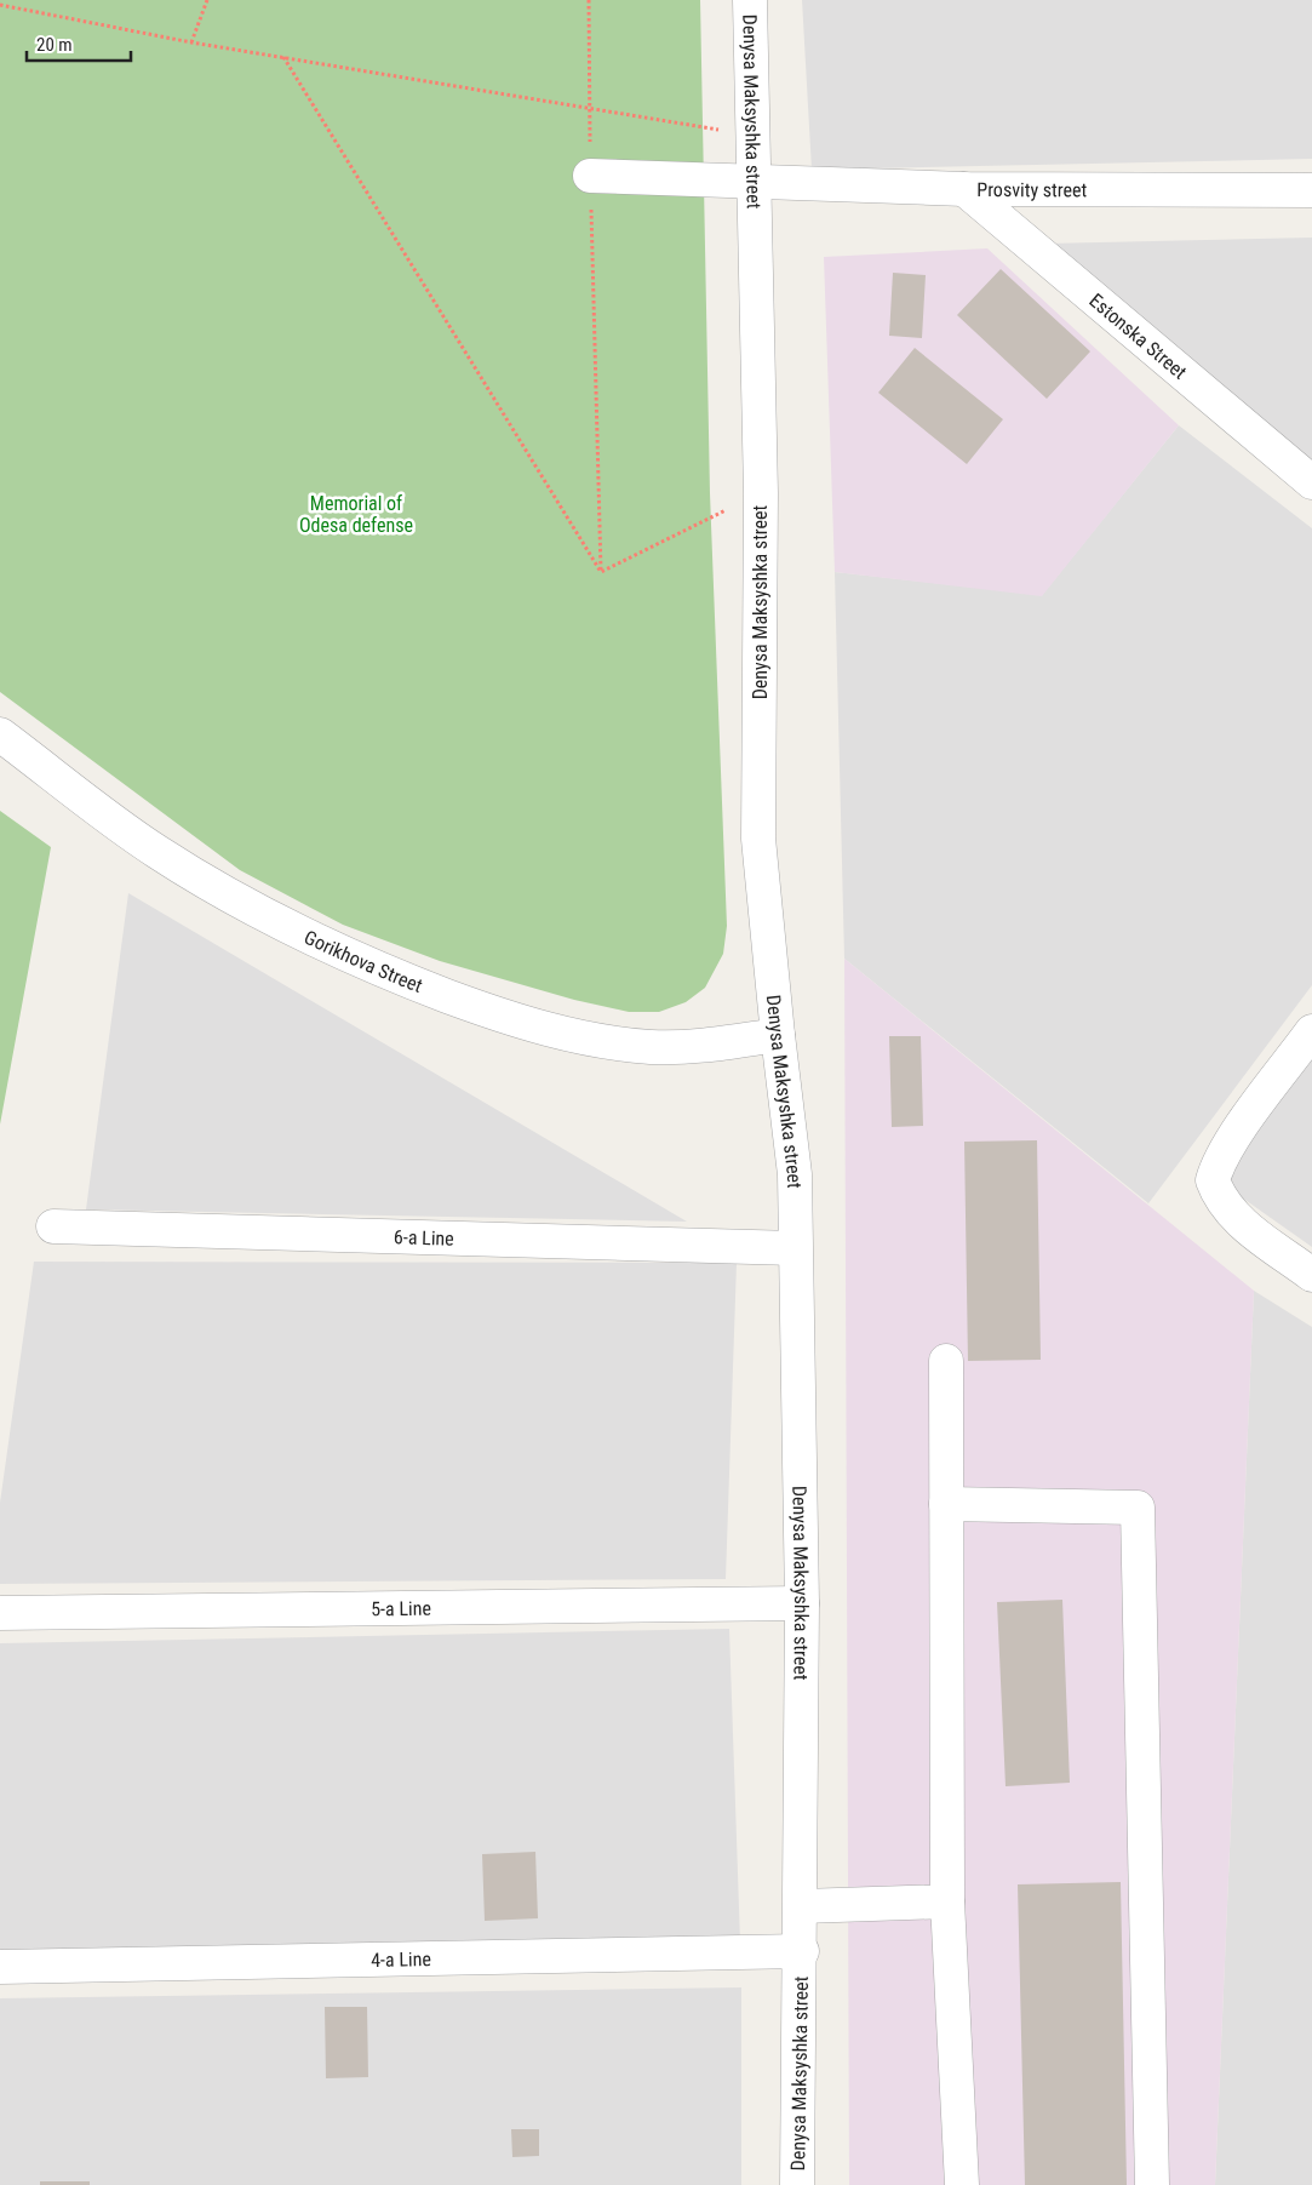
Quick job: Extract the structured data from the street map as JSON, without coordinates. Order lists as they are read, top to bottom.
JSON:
{
  "streets": {
    "street": [
      "Denysa Maksyshka street",
      "Prosvity street",
      "Estonska Street",
      "Gorikhova Street",
      "6-a Line",
      "5-a Line",
      "4-a Line"
    ]
  },
  "crossings": [
    ["Denysa Maksyshka street", "Prosvity street"],
    ["Denysa Maksyshka street", "Gorikhova Street"],
    ["Denysa Maksyshka street", "6-a Line"],
    ["Denysa Maksyshka street", "5-a Line"],
    ["Denysa Maksyshka street", "4-a Line"],
    ["Prosvity street", "Estonska Street"]
  ],
  "parks": ["Memorial of Odesa defense"],
  "scale_bar": "20 m"
}
